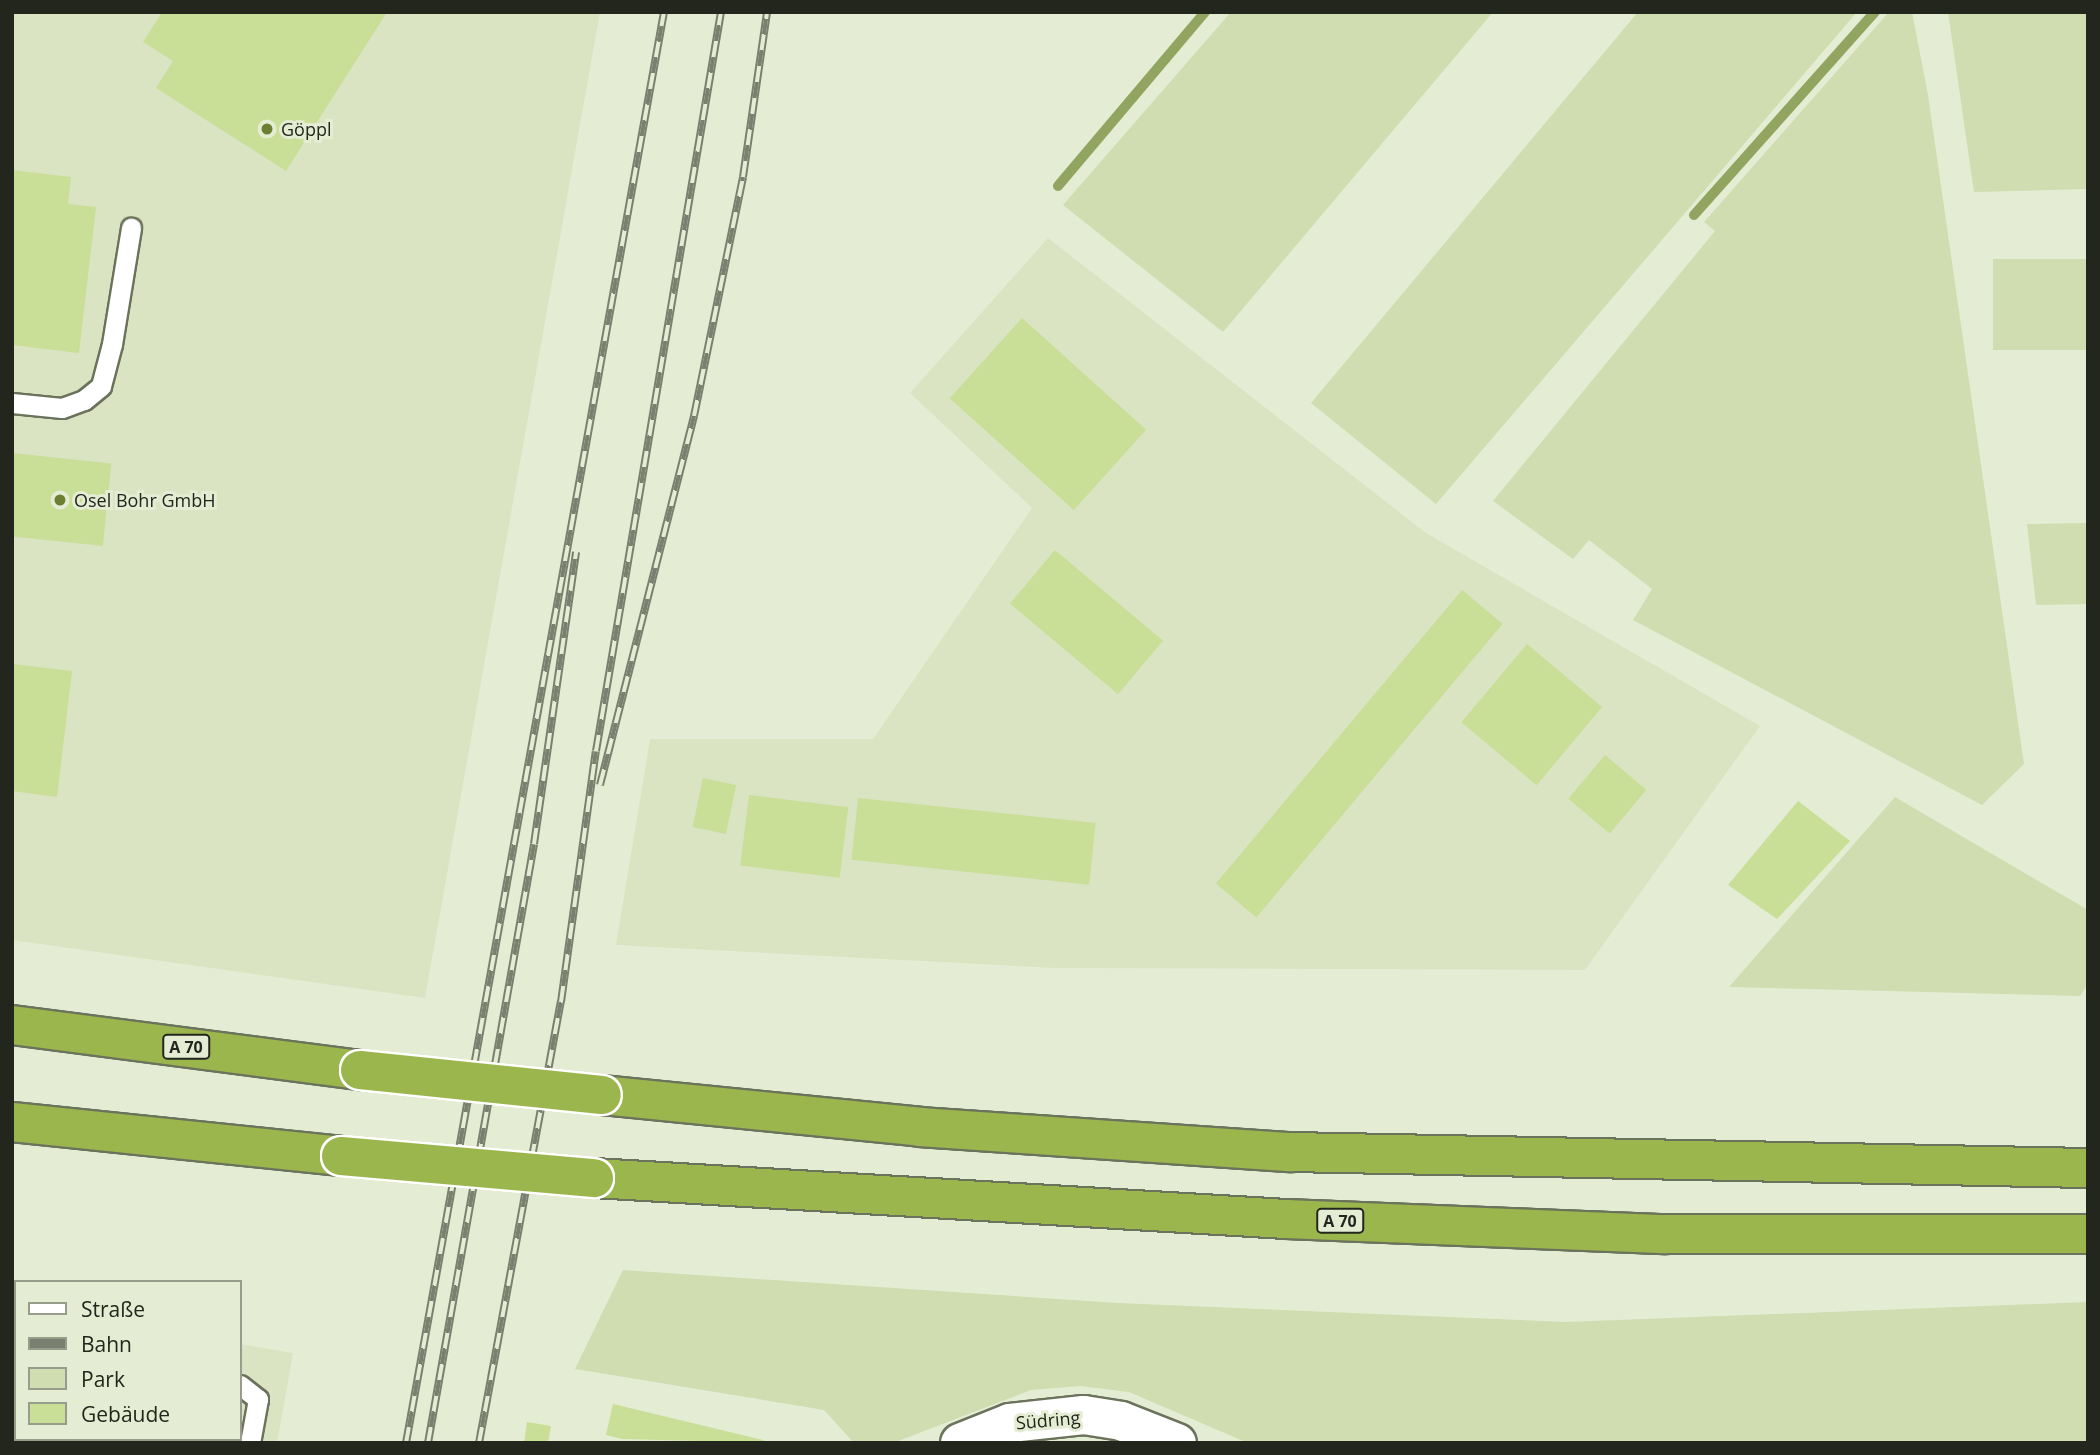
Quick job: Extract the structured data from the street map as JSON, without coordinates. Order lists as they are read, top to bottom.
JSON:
{
  "streets": {
    "highway": ["A 70"],
    "street": ["Südring"]
  },
  "places": ["Göppl", "Osel Bohr GmbH"],
  "legend": [
    "Straße",
    "Bahn",
    "Park",
    "Gebäude"
  ]
}
